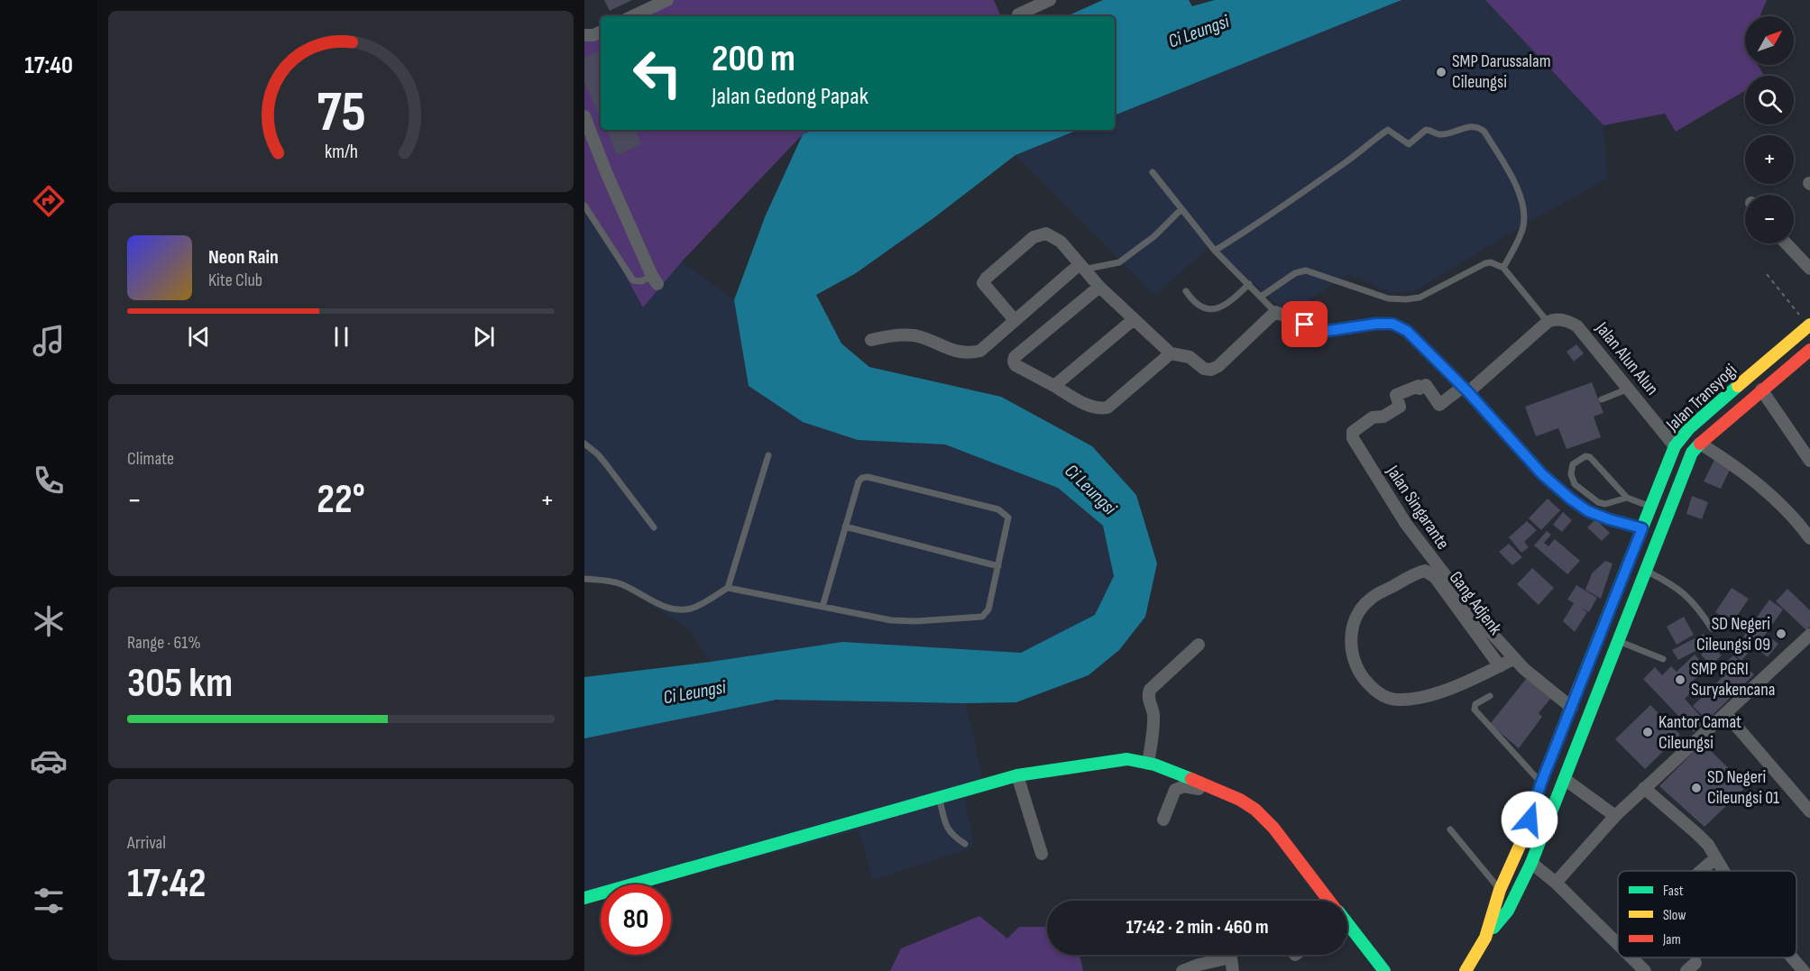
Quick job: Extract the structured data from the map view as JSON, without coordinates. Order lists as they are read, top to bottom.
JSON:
{
  "streets": {
    "main road": ["Jalan Transyogi"],
    "street": ["Jalan Alun Alun", "Jalan Singarante", "Gang Adjenk"]
  },
  "crossings": [
    ["Jalan Alun Alun", "Jalan Transyogi"],
    ["Jalan Transyogi", "Jalan Singarante"],
    ["Jalan Singarante", "Gang Adjenk"]
  ],
  "water": ["Ci Leungsi"],
  "places": [
    "SMP Darussalam Cileungsi",
    "SD Negeri Cileungsi 09",
    "SMP PGRI Suryakencana",
    "Kantor Camat Cileungsi",
    "SD Negeri Cileungsi 01"
  ],
  "legend": ["Fast", "Slow", "Jam"],
  "north": "top right",
  "page": {
    "tabs": "17:40",
    "map_buttons": ["+", "−"],
    "turn": ["200 m", "Jalan Gedong Papak"],
    "song": ["Neon Rain", "Kite Club"],
    "tile": [
      "Climate",
      ["Range · 61%", "305 km"],
      ["Arrival", "17:42"]
    ],
    "heat": ["−", "22°", "+"],
    "limit": "80",
    "trip": "17:42 · 2 min · 460 m",
    "gauge": ["75", "km/h"]
  }
}
